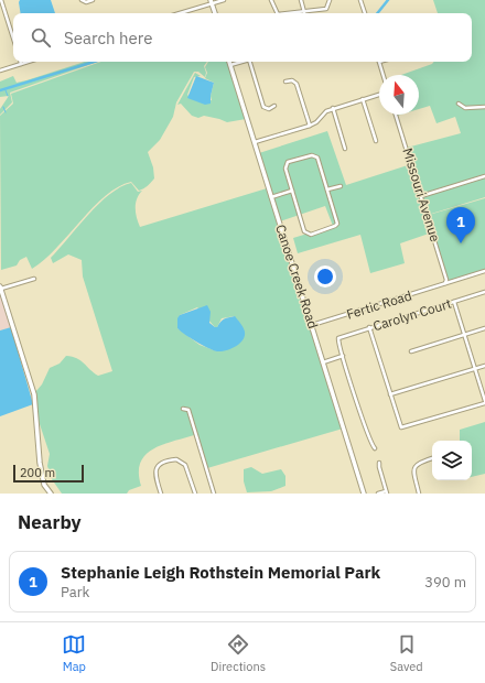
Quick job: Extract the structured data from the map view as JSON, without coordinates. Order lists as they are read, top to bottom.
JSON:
{
  "streets": {
    "main road": ["Canoe Creek Road"],
    "street": ["Missouri Avenue", "Fertic Road", "Carolyn Court"]
  },
  "crossings": [
    ["Missouri Avenue", "Fertic Road"],
    ["Canoe Creek Road", "Fertic Road"]
  ],
  "scale_bar": "200 m",
  "north": "top",
  "page": {
    "search": "Search here",
    "pins": "1",
    "scale": "200 m",
    "heading": "Nearby",
    "list": [
      {
        "mark": "1",
        "name": "Stephanie Leigh Rothstein Memorial Park",
        "note": "Park",
        "value": "390 m"
      }
    ],
    "nav": ["Map", "Directions", "Saved"]
  }
}
